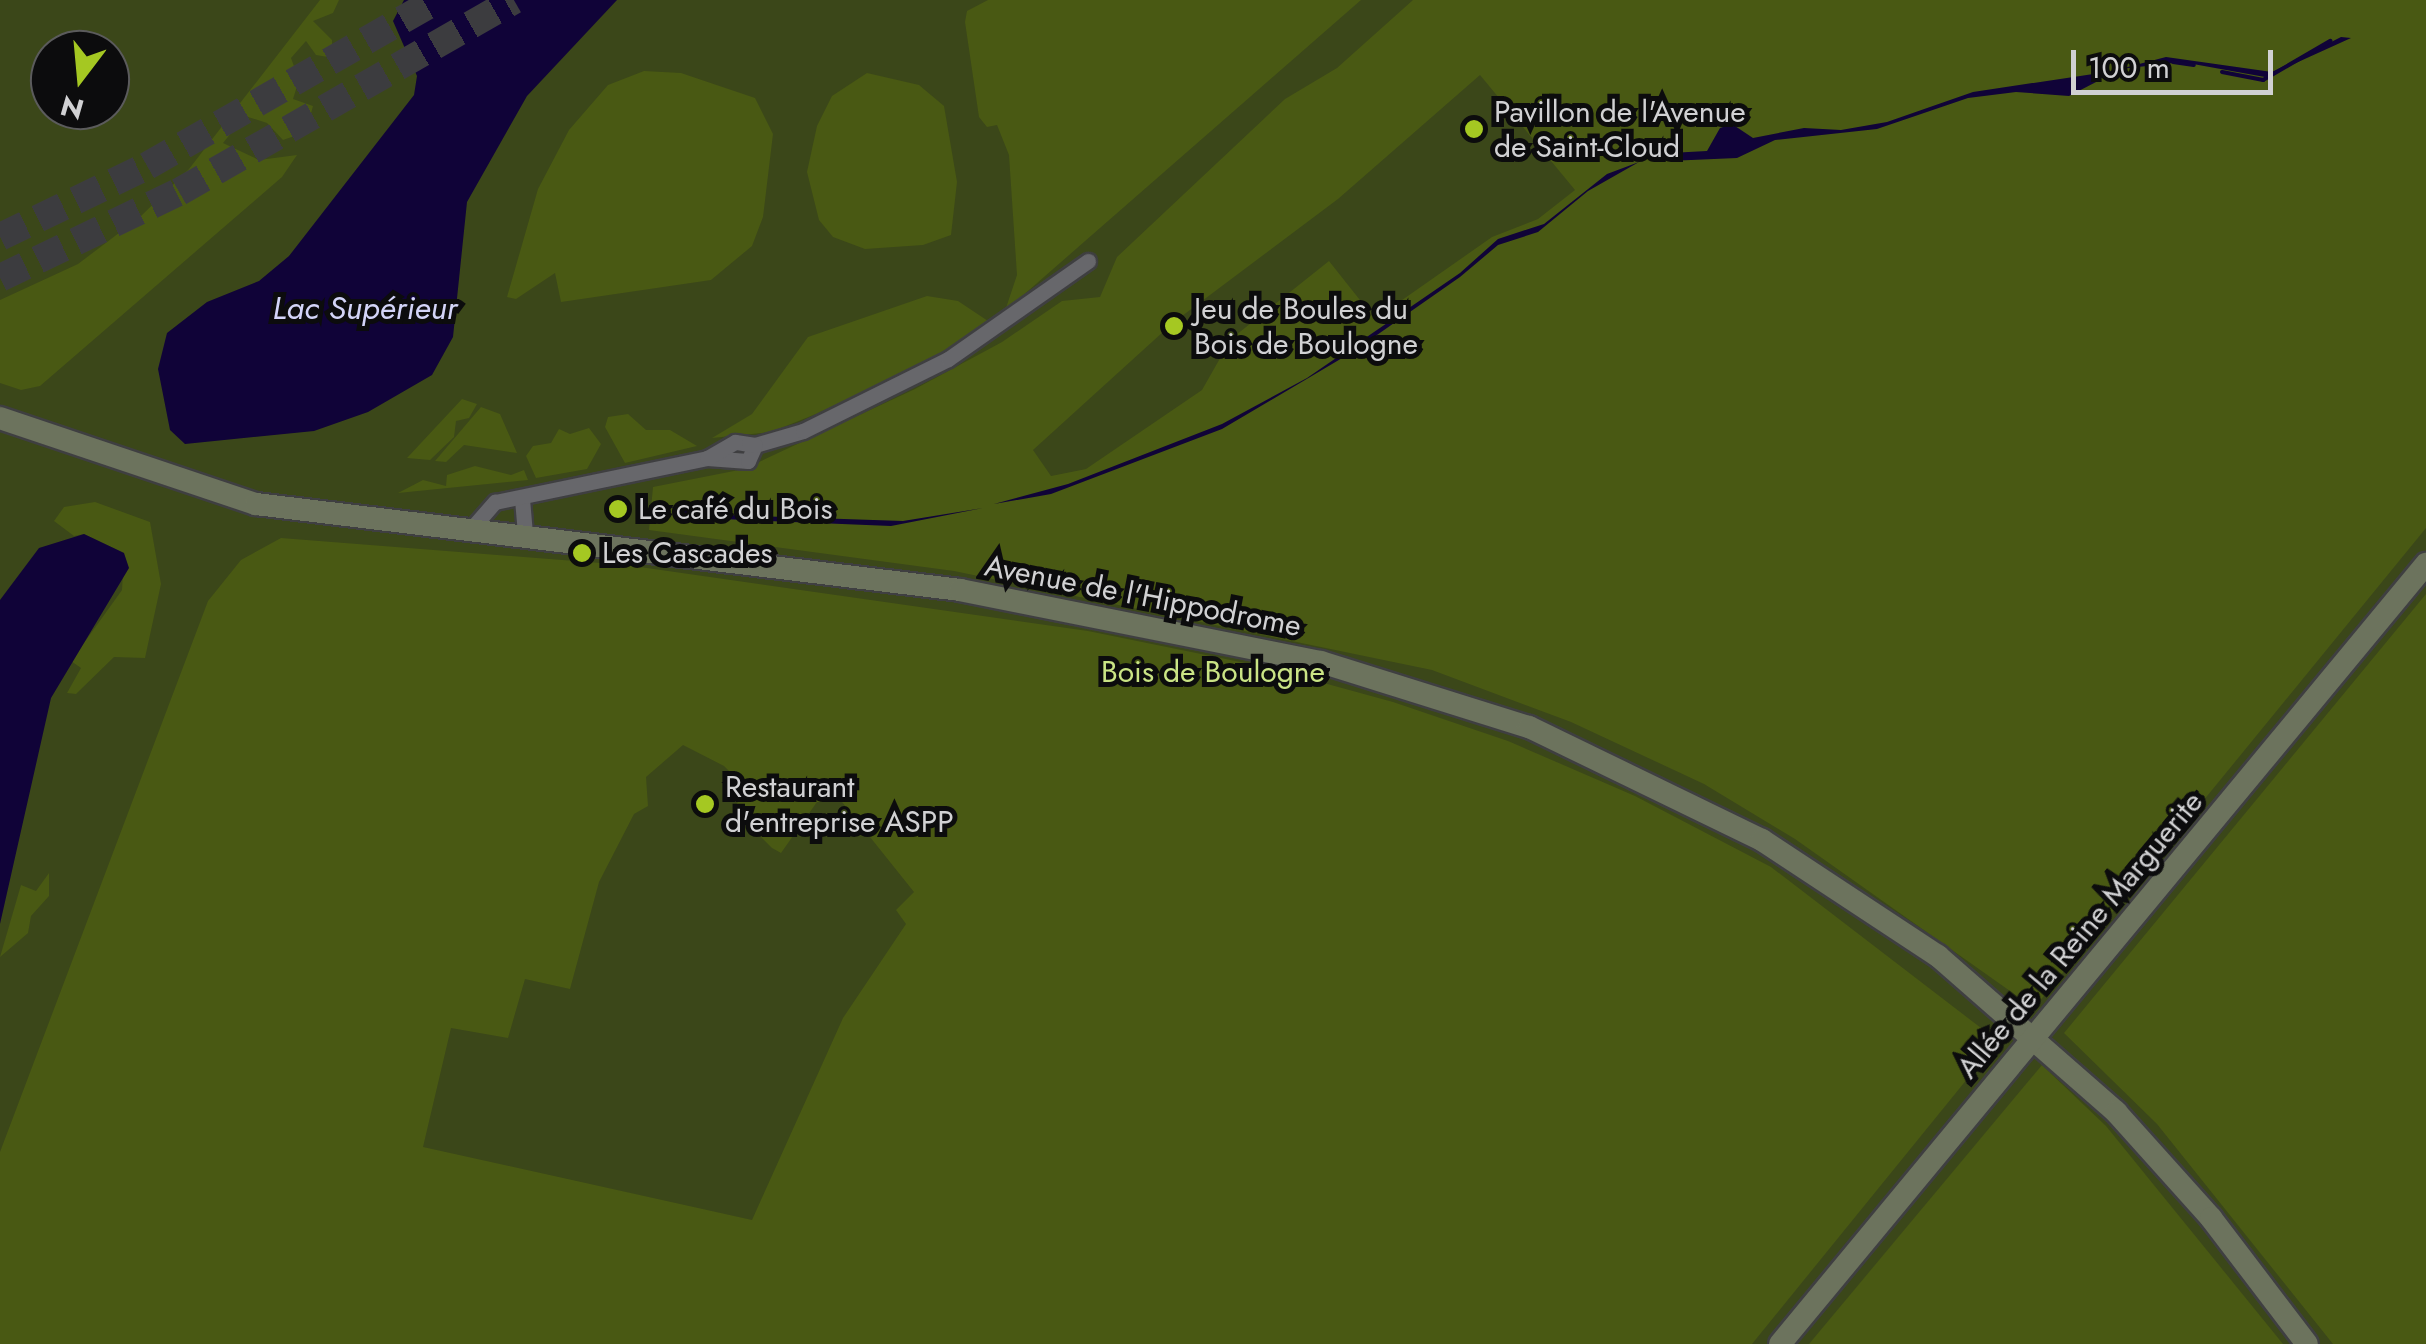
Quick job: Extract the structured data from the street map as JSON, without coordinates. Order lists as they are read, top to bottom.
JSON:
{
  "streets": {
    "main road": ["Avenue de l'Hippodrome", "Allée de la Reine Marguerite"]
  },
  "crossings": [
    ["Avenue de l'Hippodrome", "Allée de la Reine Marguerite"]
  ],
  "water": ["Lac Supérieur"],
  "parks": ["Bois de Boulogne"],
  "places": [
    "Pavillon de l'Avenue de Saint-Cloud",
    "Jeu de Boules du Bois de Boulogne",
    "Le café du Bois",
    "Les Cascades",
    "Restaurant d'entreprise ASPP"
  ],
  "scale_bar": "100 m",
  "north": "bottom"
}
